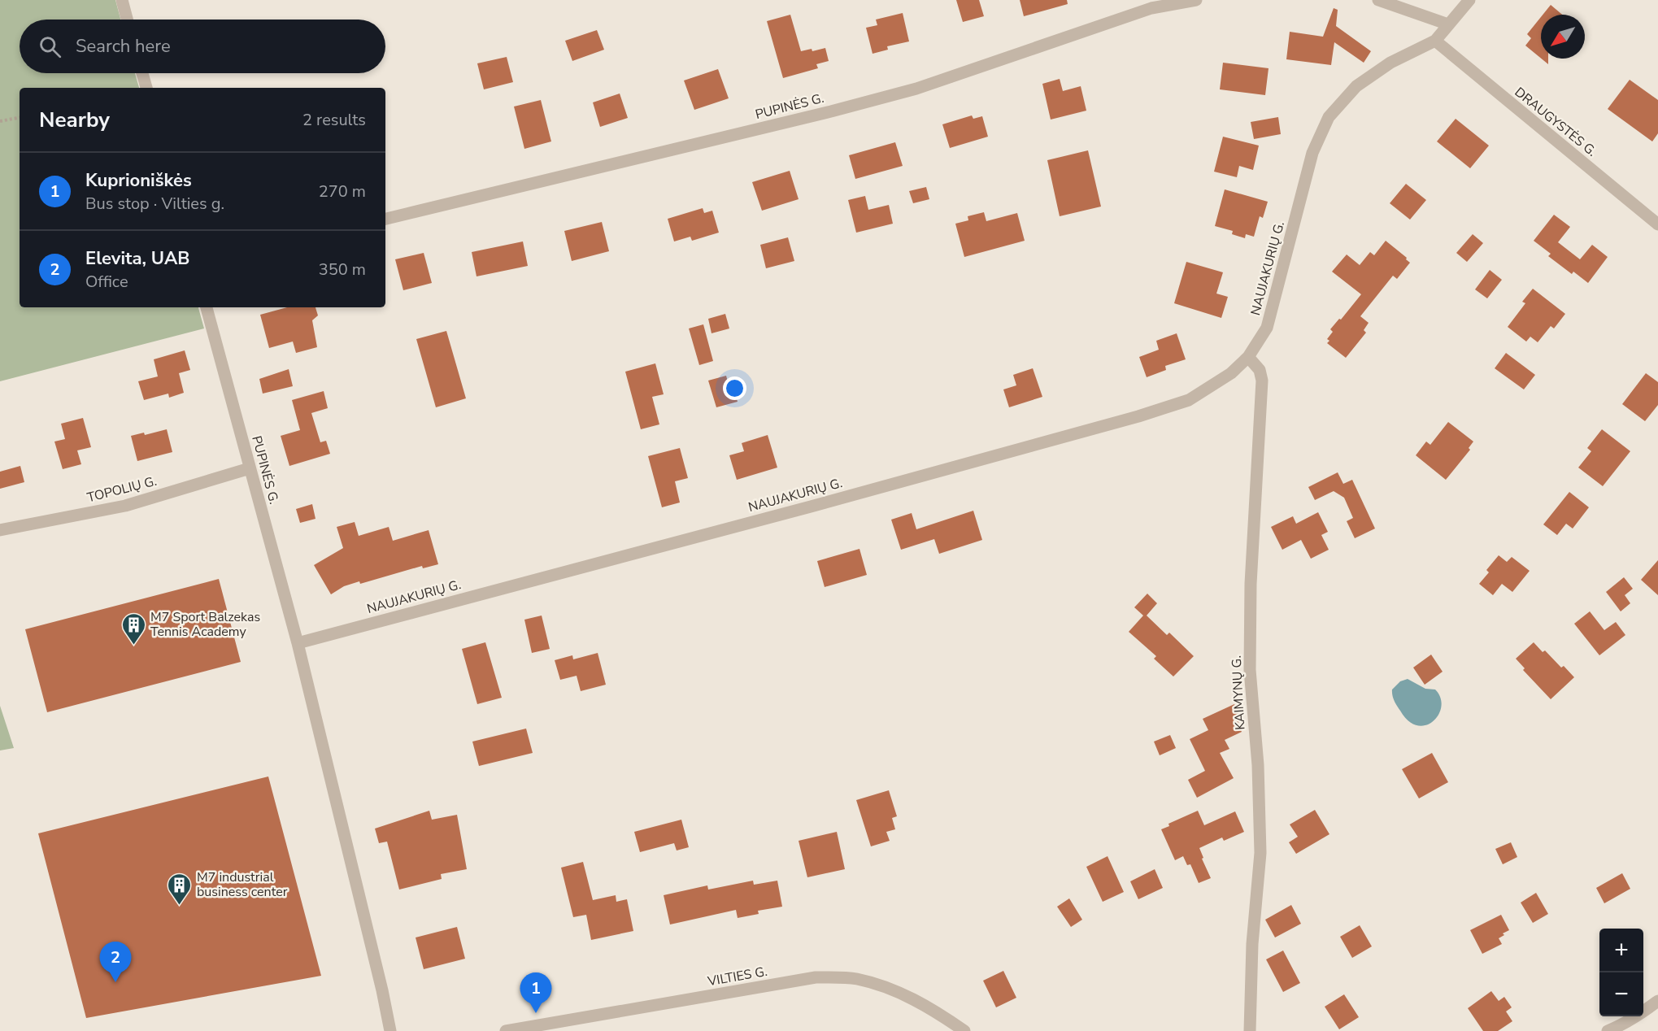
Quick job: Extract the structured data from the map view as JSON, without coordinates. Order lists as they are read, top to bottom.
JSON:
{
  "streets": {
    "street": [
      "PUPINĖS G.",
      "DRAUGYSTĖS G.",
      "NAUJAKURIŲ G.",
      "TOPOLIŲ G.",
      "KAIMYNŲ G.",
      "VILTIES G."
    ]
  },
  "crossings": [
    ["PUPINĖS G.", "NAUJAKURIŲ G."],
    ["PUPINĖS G.", "TOPOLIŲ G."],
    ["DRAUGYSTĖS G.", "NAUJAKURIŲ G."],
    ["NAUJAKURIŲ G.", "KAIMYNŲ G."]
  ],
  "places": {
    "building": ["M7 Sport Balzekas Tennis Academy", "M7 industrial business center"]
  },
  "north": "bottom left",
  "page": {
    "search": "Search here",
    "heading": ["Nearby", "2 results"],
    "list": [
      {
        "mark": "1",
        "name": "Kuprioniškės",
        "note": "Bus stop · Vilties g.",
        "value": "270 m"
      },
      {
        "mark": "2",
        "name": "Elevita, UAB",
        "note": "Office",
        "value": "350 m"
      }
    ],
    "map_buttons": ["+", "−"],
    "pins": ["2", "1"]
  }
}
